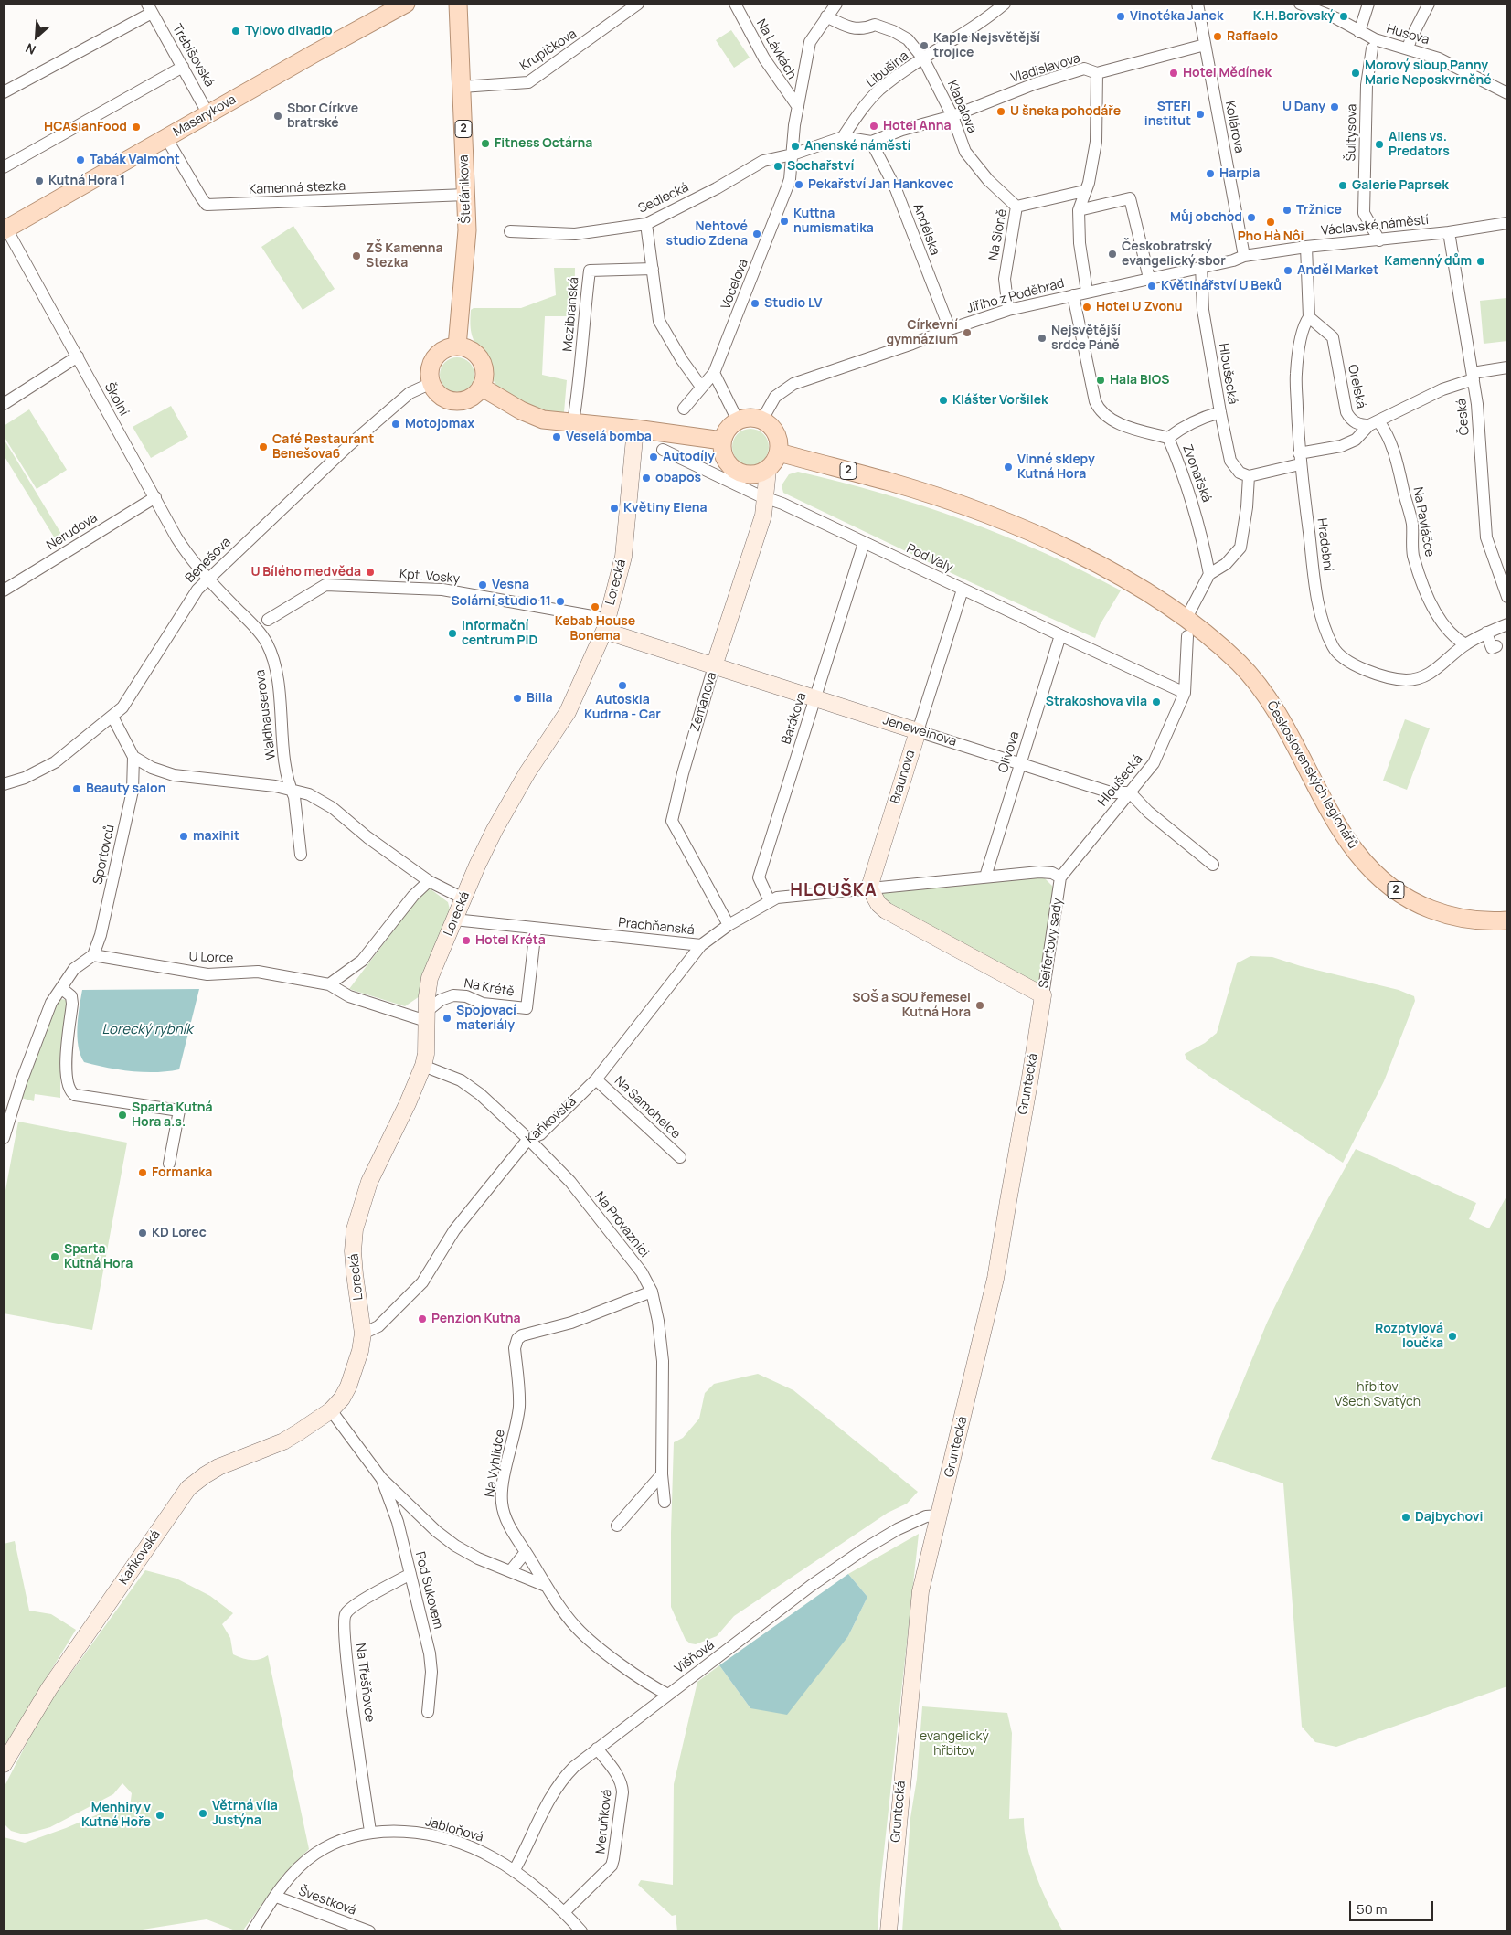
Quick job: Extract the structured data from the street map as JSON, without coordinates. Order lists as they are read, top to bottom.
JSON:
{
  "streets": {
    "main road": [
      "Masarykova",
      "2",
      "Štefánikova",
      "Československých legionářů"
    ],
    "street": [
      "Husova",
      "Na Lávkách",
      "Krupičkova",
      "Trebišovská",
      "Vladislavova",
      "Libušina",
      "Klabalova",
      "Kollárova",
      "Šultysova",
      "Kamenná stezka",
      "Sedlecká",
      "Václavské náměstí",
      "Andělská",
      "Na Sioně",
      "Vocelova",
      "Jiřího z Poděbrad",
      "Mezibranská",
      "Hloušecká",
      "Orelská",
      "Školní",
      "Česká",
      "Zvonařská",
      "Na Pavláčce",
      "Nerudova",
      "Hradební",
      "Pod Valy",
      "Benešova",
      "Kpt. Vosky",
      "Lorecká",
      "Zemanova",
      "Waldhauserova",
      "Barákova",
      "Jeneweinova",
      "Olivova",
      "Braunova",
      "Sportovců",
      "Prachňanská",
      "Seifertovy sady",
      "U Lorce",
      "Na Krétě",
      "Gruntecká",
      "Na Samohelce",
      "Kaňkovská",
      "Na Provaznici",
      "Na Vyhlídce",
      "Pod Sukovem",
      "Višňová",
      "Na Třešňovce",
      "Meruňková",
      "Jabloňová",
      "Švestková"
    ]
  },
  "crossings": [
    ["Krupičkova", "Štefánikova"],
    ["Trebišovská", "Masarykova"],
    ["Vladislavova", "Klabalova"],
    ["Vladislavova", "Kollárova"],
    ["Vladislavova", "Andělská"],
    ["Libušina", "Klabalova"],
    ["Klabalova", "Na Sioně"],
    ["Masarykova", "Kamenná stezka"],
    ["Masarykova", "Školní"],
    ["Kollárova", "Václavské náměstí"],
    ["Kollárova", "Jiřího z Poděbrad"],
    ["Šultysova", "Václavské náměstí"],
    ["Kamenná stezka", "Štefánikova"],
    ["Štefánikova", "Benešova"],
    ["Sedlecká", "Vocelova"],
    ["Václavské náměstí", "Jiřího z Poděbrad"],
    ["Václavské náměstí", "Česká"],
    ["Václavské náměstí", "Hradební"],
    ["Andělská", "Jiřího z Poděbrad"],
    ["Na Sioně", "Jiřího z Poděbrad"],
    ["Jiřího z Poděbrad", "Hloušecká"],
    ["Jiřího z Poděbrad", "Zvonařská"],
    ["Jiřího z Poděbrad", "Zemanova"],
    ["Jiřího z Poděbrad", "Československých legionářů"],
    ["Hloušecká", "Pod Valy"],
    ["Hloušecká", "Jeneweinova"],
    ["Hloušecká", "Seifertovy sady"],
    ["Orelská", "Česká"],
    ["Orelská", "Na Pavláčce"],
    ["Orelská", "Hradební"],
    ["Školní", "Nerudova"],
    ["Školní", "Benešova"],
    ["Školní", "Waldhauserova"],
    ["Na Pavláčce", "Hradební"],
    ["Pod Valy", "Zemanova"],
    ["Pod Valy", "Barákova"],
    ["Pod Valy", "Olivova"],
    ["Pod Valy", "Braunova"],
    ["Benešova", "Waldhauserova"],
    ["Benešova", "Sportovců"],
    ["Kpt. Vosky", "Lorecká"],
    ["Kpt. Vosky", "Jeneweinova"],
    ["Lorecká", "Jeneweinova"],
    ["Lorecká", "Prachňanská"],
    ["Lorecká", "U Lorce"],
    ["Lorecká", "Na Krétě"],
    ["Lorecká", "Kaňkovská"],
    ["Lorecká", "Na Provaznici"],
    ["Lorecká", "Pod Sukovem"],
    ["Zemanova", "Jeneweinova"],
    ["Zemanova", "Československých legionářů"],
    ["Zemanova", "Prachňanská"],
    ["Barákova", "Jeneweinova"],
    ["Barákova", "Prachňanská"],
    ["Jeneweinova", "Olivova"],
    ["Jeneweinova", "Braunova"],
    ["Braunova", "Prachňanská"],
    ["Braunova", "Seifertovy sady"],
    ["Sportovců", "U Lorce"],
    ["Prachňanská", "Seifertovy sady"],
    ["Prachňanská", "Na Krétě"],
    ["Prachňanská", "Kaňkovská"],
    ["Seifertovy sady", "Gruntecká"],
    ["U Lorce", "Na Krétě"],
    ["Gruntecká", "Višňová"],
    ["Na Samohelce", "Kaňkovská"],
    ["Kaňkovská", "Na Provaznici"],
    ["Kaňkovská", "Pod Sukovem"],
    ["Na Provaznici", "Na Vyhlídce"],
    ["Na Vyhlídce", "Pod Sukovem"],
    ["Na Vyhlídce", "Višňová"],
    ["Pod Sukovem", "Na Třešňovce"],
    ["Višňová", "Meruňková"],
    ["Višňová", "Jabloňová"],
    ["Na Třešňovce", "Jabloňová"],
    ["Meruňková", "Jabloňová"],
    ["Jabloňová", "Švestková"]
  ],
  "districts": ["HLOUŠKA"],
  "water": ["Lorecký rybník"],
  "parks": ["hřbitov Všech Svatých", "evangelický hřbitov"],
  "places": [
    "Vinotéka Janek",
    "K.H.Borovský",
    "Tylovo divadlo",
    "Raffaelo",
    "Kaple Nejsvětější trojice",
    "Hotel Mědínek",
    "Morový sloup Panny Marie Neposkvrněné",
    "U Dany",
    "U šneka pohodáře",
    "STEFI institut",
    "Sbor Církve bratrské",
    "Hotel Anna",
    "HCAsianFood",
    "Fitness Octárna",
    "Aliens vs. Predators",
    "Anenské náměstí",
    "Tabák Valmont",
    "Sochařství",
    "Harpia",
    "Kutná Hora 1",
    "Pekařství Jan Hankovec",
    "Galerie Paprsek",
    "Tržnice",
    "Můj obchod",
    "Kuttna numismatika",
    "Pho Hà Nôi",
    "Nehtové studio Zdena",
    "Českobratrský evangelický sbor",
    "ZŠ Kamenna Stezka",
    "Kamenný dům",
    "Anděl Market",
    "Květinářství U Beků",
    "Studio LV",
    "Hotel U Zvonu",
    "Církevní gymnázium",
    "Nejsvětější srdce Páně",
    "Hala BIOS",
    "Klášter Voršilek",
    "Motojomax",
    "Veselá bomba",
    "Café Restaurant Benešova6",
    "Autodíly",
    "Vinné sklepy Kutná Hora",
    "obapos",
    "Květiny Elena",
    "U Bílého medvěda",
    "Vesna",
    "Solární studio 11",
    "Kebab House Bonema",
    "Informační centrum PID",
    "Autoskla Kudrna - Car",
    "Billa",
    "Strakoshova vila",
    "Beauty salon",
    "maxihit",
    "Hotel Kréta",
    "SOŠ a SOU řemesel Kutná Hora",
    "Spojovací materiály",
    "Sparta Kutná Hora a.s.",
    "Formanka",
    "KD Lorec",
    "Sparta Kutná Hora",
    "Penzion Kutna",
    "Rozptylová loučka",
    "Dajbychovi",
    "Větrná víla Justýna",
    "Menhiry v Kutné Hoře"
  ],
  "scale_bar": "50 m",
  "north": "bottom left"
}
